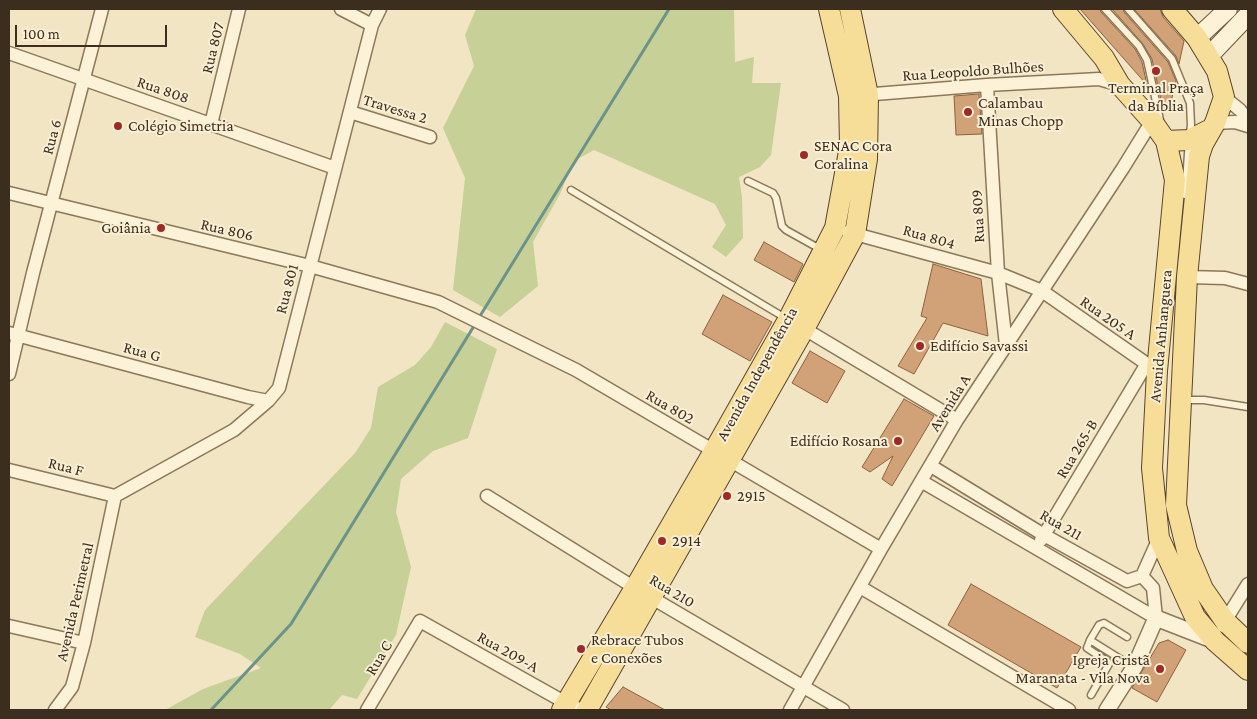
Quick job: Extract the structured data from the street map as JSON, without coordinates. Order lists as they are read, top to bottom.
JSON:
{
  "streets": {
    "main road": ["Avenida Anhanguera", "Avenida Independência"],
    "street": [
      "Rua 807",
      "Rua Leopoldo Bulhões",
      "Rua 808",
      "Travessa 2",
      "Rua 6",
      "Rua 809",
      "Rua 806",
      "Rua 804",
      "Rua 801",
      "Rua 205 A",
      "Rua G",
      "Avenida A",
      "Rua 802",
      "Rua 265-B",
      "Rua F",
      "Rua 211",
      "Rua 210",
      "Avenida Perimetral",
      "Rua 209-A",
      "Rua C"
    ]
  },
  "crossings": [
    ["Rua 807", "Rua 808"],
    ["Rua Leopoldo Bulhões", "Rua 809"],
    ["Rua Leopoldo Bulhões", "Avenida Anhanguera"],
    ["Rua Leopoldo Bulhões", "Avenida Independência"],
    ["Rua 808", "Rua 6"],
    ["Rua 808", "Rua 801"],
    ["Travessa 2", "Rua 801"],
    ["Rua 6", "Rua 806"],
    ["Rua 6", "Rua G"],
    ["Rua 809", "Rua 804"],
    ["Rua 809", "Avenida A"],
    ["Rua 806", "Rua 801"],
    ["Rua 806", "Rua 802"],
    ["Rua 804", "Rua 205 A"],
    ["Rua 804", "Avenida Independência"],
    ["Rua 804", "Avenida A"],
    ["Rua 801", "Rua G"],
    ["Rua 801", "Rua F"],
    ["Rua 801", "Avenida Perimetral"],
    ["Rua 205 A", "Avenida Anhanguera"],
    ["Rua 205 A", "Avenida A"],
    ["Rua 205 A", "Rua 265-B"],
    ["Avenida Anhanguera", "Avenida A"],
    ["Avenida Anhanguera", "Rua 265-B"],
    ["Avenida Independência", "Rua 802"],
    ["Avenida Independência", "Rua 210"],
    ["Avenida Independência", "Rua 209-A"],
    ["Avenida A", "Rua 802"],
    ["Avenida A", "Rua 211"],
    ["Avenida A", "Rua 210"],
    ["Rua 265-B", "Rua 211"],
    ["Rua F", "Avenida Perimetral"],
    ["Rua 209-A", "Rua C"]
  ],
  "places": [
    "Terminal Praça da Bíblia",
    "Calambau Minas Chopp",
    "Colégio Simetria",
    "SENAC Cora Coralina",
    "Goiânia",
    "Edifício Savassi",
    "Edifício Rosana",
    "2915",
    "2914",
    "Rebrace Tubos e Conexões",
    "Igreja Cristã Maranata - Vila Nova"
  ],
  "scale_bar": "100 m"
}
